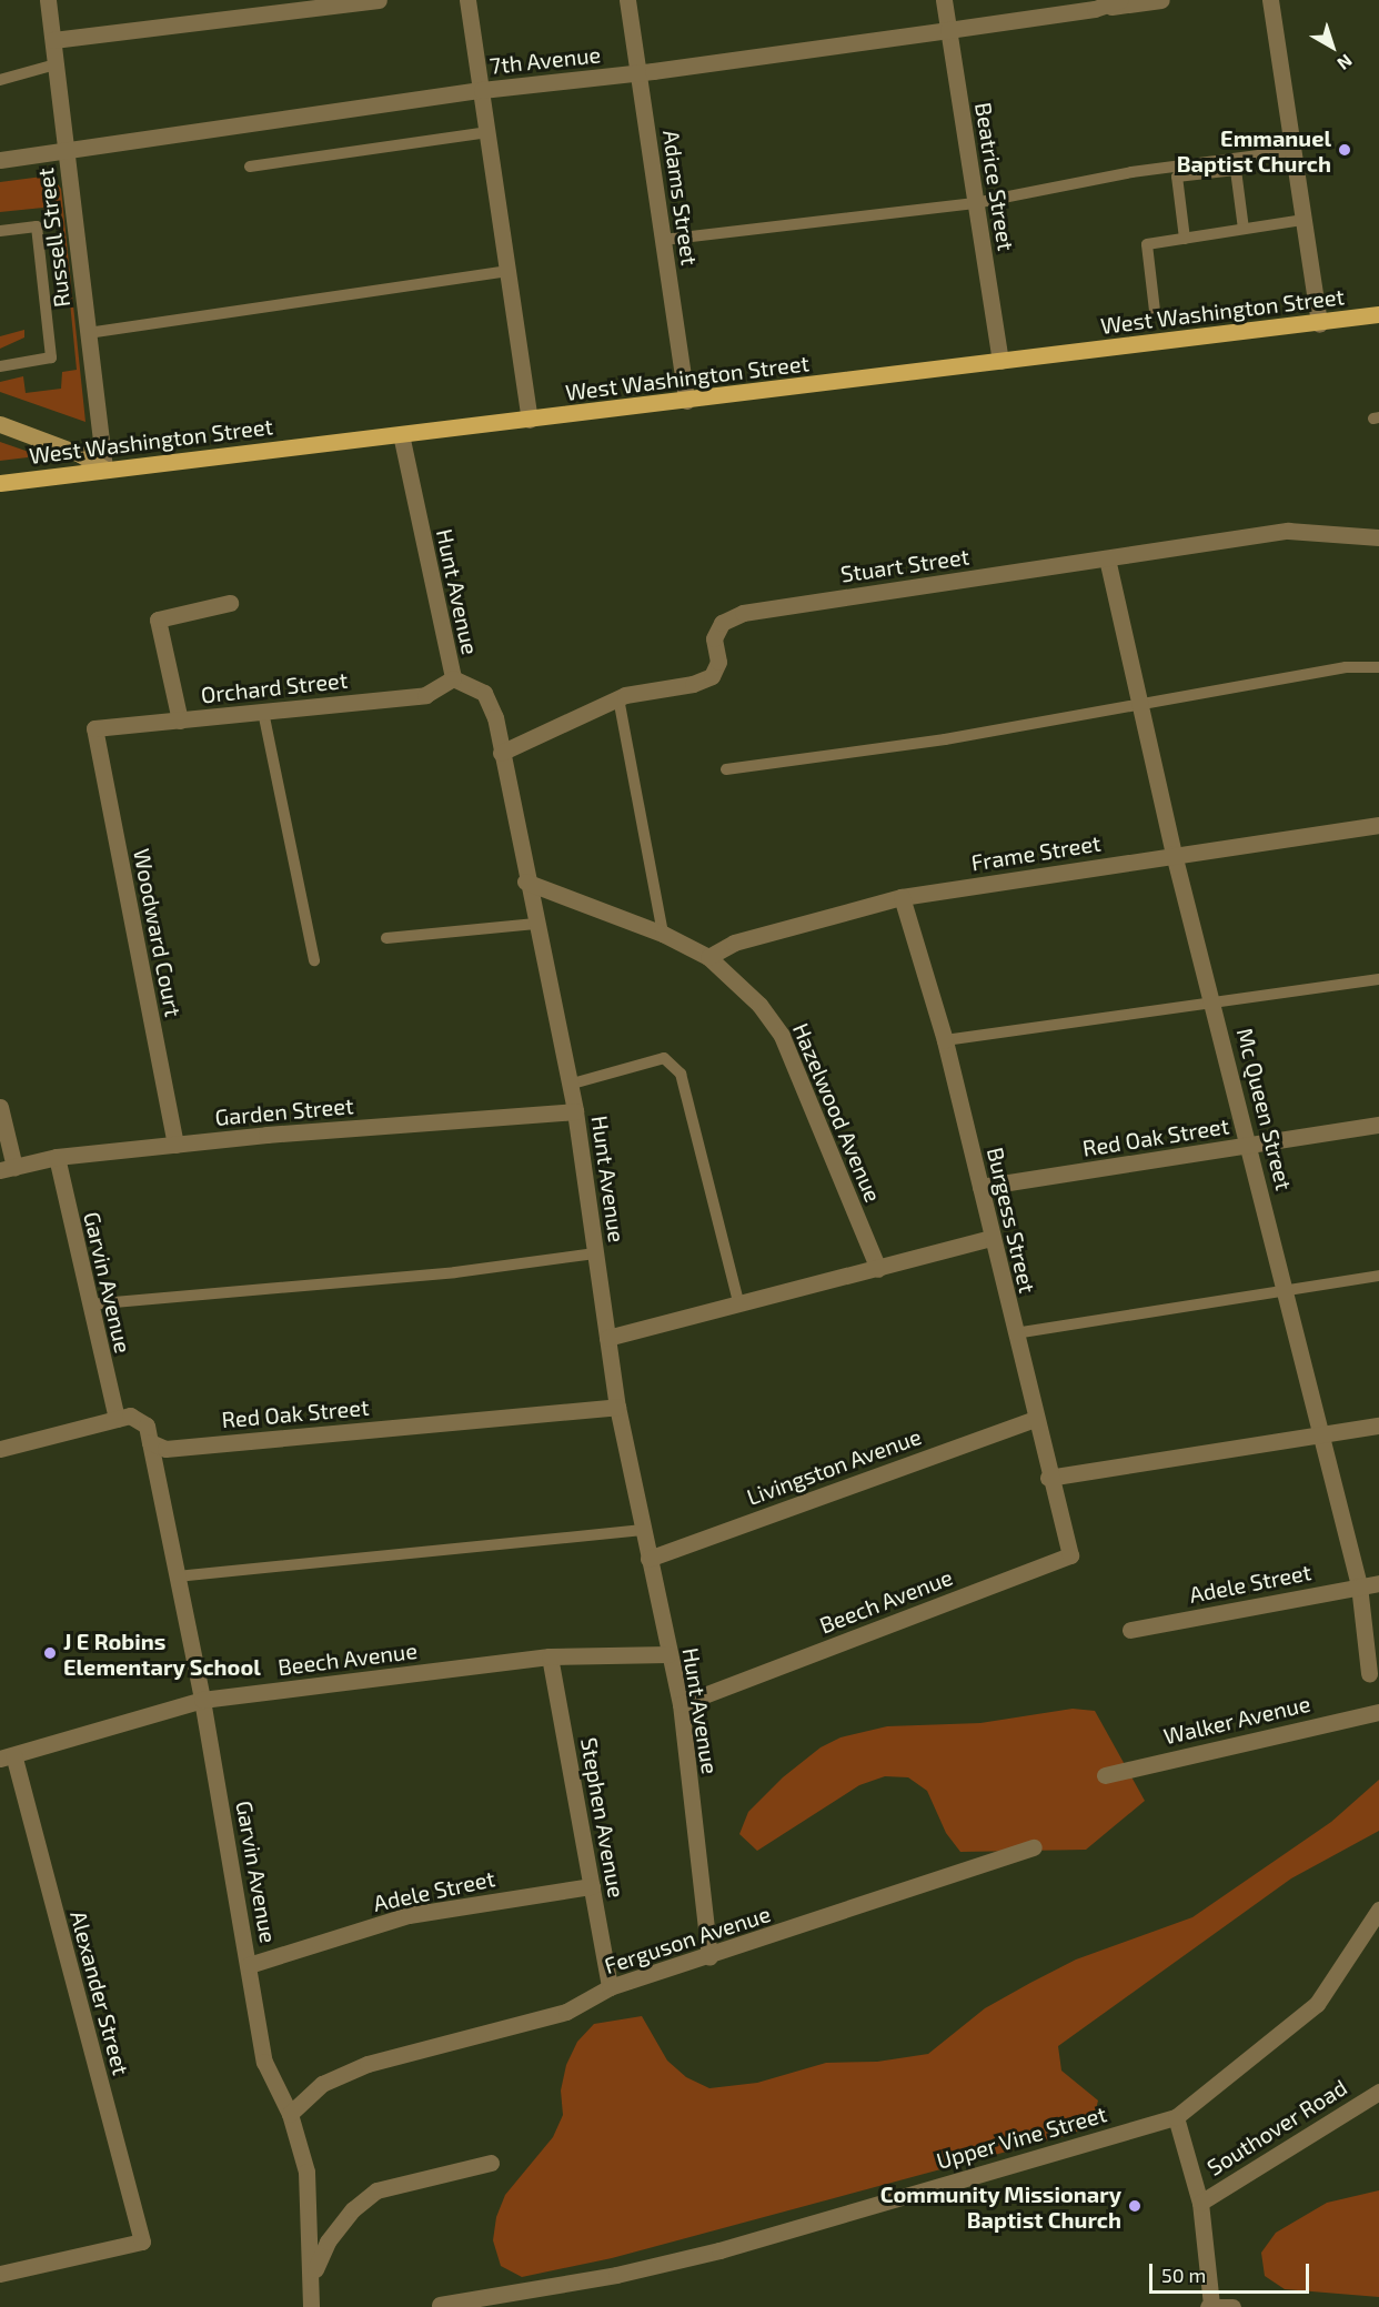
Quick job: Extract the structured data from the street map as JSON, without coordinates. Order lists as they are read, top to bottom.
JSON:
{
  "streets": {
    "main road": ["West Washington Street"],
    "street": [
      "7th Avenue",
      "Beatrice Street",
      "Adams Street",
      "Russell Street",
      "Stuart Street",
      "Hunt Avenue",
      "Orchard Street",
      "Frame Street",
      "Woodward Court",
      "Mc Queen Street",
      "Garden Street",
      "Hazelwood Avenue",
      "Red Oak Street",
      "Burgess Street",
      "Garvin Avenue",
      "Livingston Avenue",
      "Adele Street",
      "Beech Avenue",
      "Walker Avenue",
      "Stephen Avenue",
      "Ferguson Avenue",
      "Alexander Street",
      "Southover Road",
      "Upper Vine Street"
    ]
  },
  "crossings": [
    ["7th Avenue", "Beatrice Street"],
    ["7th Avenue", "Adams Street"],
    ["7th Avenue", "Russell Street"],
    ["Beatrice Street", "West Washington Street"],
    ["Adams Street", "West Washington Street"],
    ["Russell Street", "West Washington Street"],
    ["West Washington Street", "Hunt Avenue"],
    ["Stuart Street", "Hunt Avenue"],
    ["Stuart Street", "Mc Queen Street"],
    ["Hunt Avenue", "Orchard Street"],
    ["Hunt Avenue", "Garden Street"],
    ["Hunt Avenue", "Hazelwood Avenue"],
    ["Hunt Avenue", "Red Oak Street"],
    ["Hunt Avenue", "Livingston Avenue"],
    ["Hunt Avenue", "Beech Avenue"],
    ["Hunt Avenue", "Ferguson Avenue"],
    ["Orchard Street", "Woodward Court"],
    ["Frame Street", "Mc Queen Street"],
    ["Frame Street", "Hazelwood Avenue"],
    ["Frame Street", "Burgess Street"],
    ["Woodward Court", "Garden Street"],
    ["Mc Queen Street", "Red Oak Street"],
    ["Mc Queen Street", "Adele Street"],
    ["Garden Street", "Garvin Avenue"],
    ["Red Oak Street", "Burgess Street"],
    ["Red Oak Street", "Garvin Avenue"],
    ["Burgess Street", "Livingston Avenue"],
    ["Burgess Street", "Beech Avenue"],
    ["Garvin Avenue", "Adele Street"],
    ["Garvin Avenue", "Beech Avenue"],
    ["Garvin Avenue", "Ferguson Avenue"],
    ["Adele Street", "Stephen Avenue"],
    ["Beech Avenue", "Stephen Avenue"],
    ["Beech Avenue", "Alexander Street"],
    ["Stephen Avenue", "Ferguson Avenue"]
  ],
  "places": ["Emmanuel Baptist Church", "J E Robins Elementary School", "Community Missionary Baptist Church"],
  "scale_bar": "50 m",
  "north": "bottom right"
}
